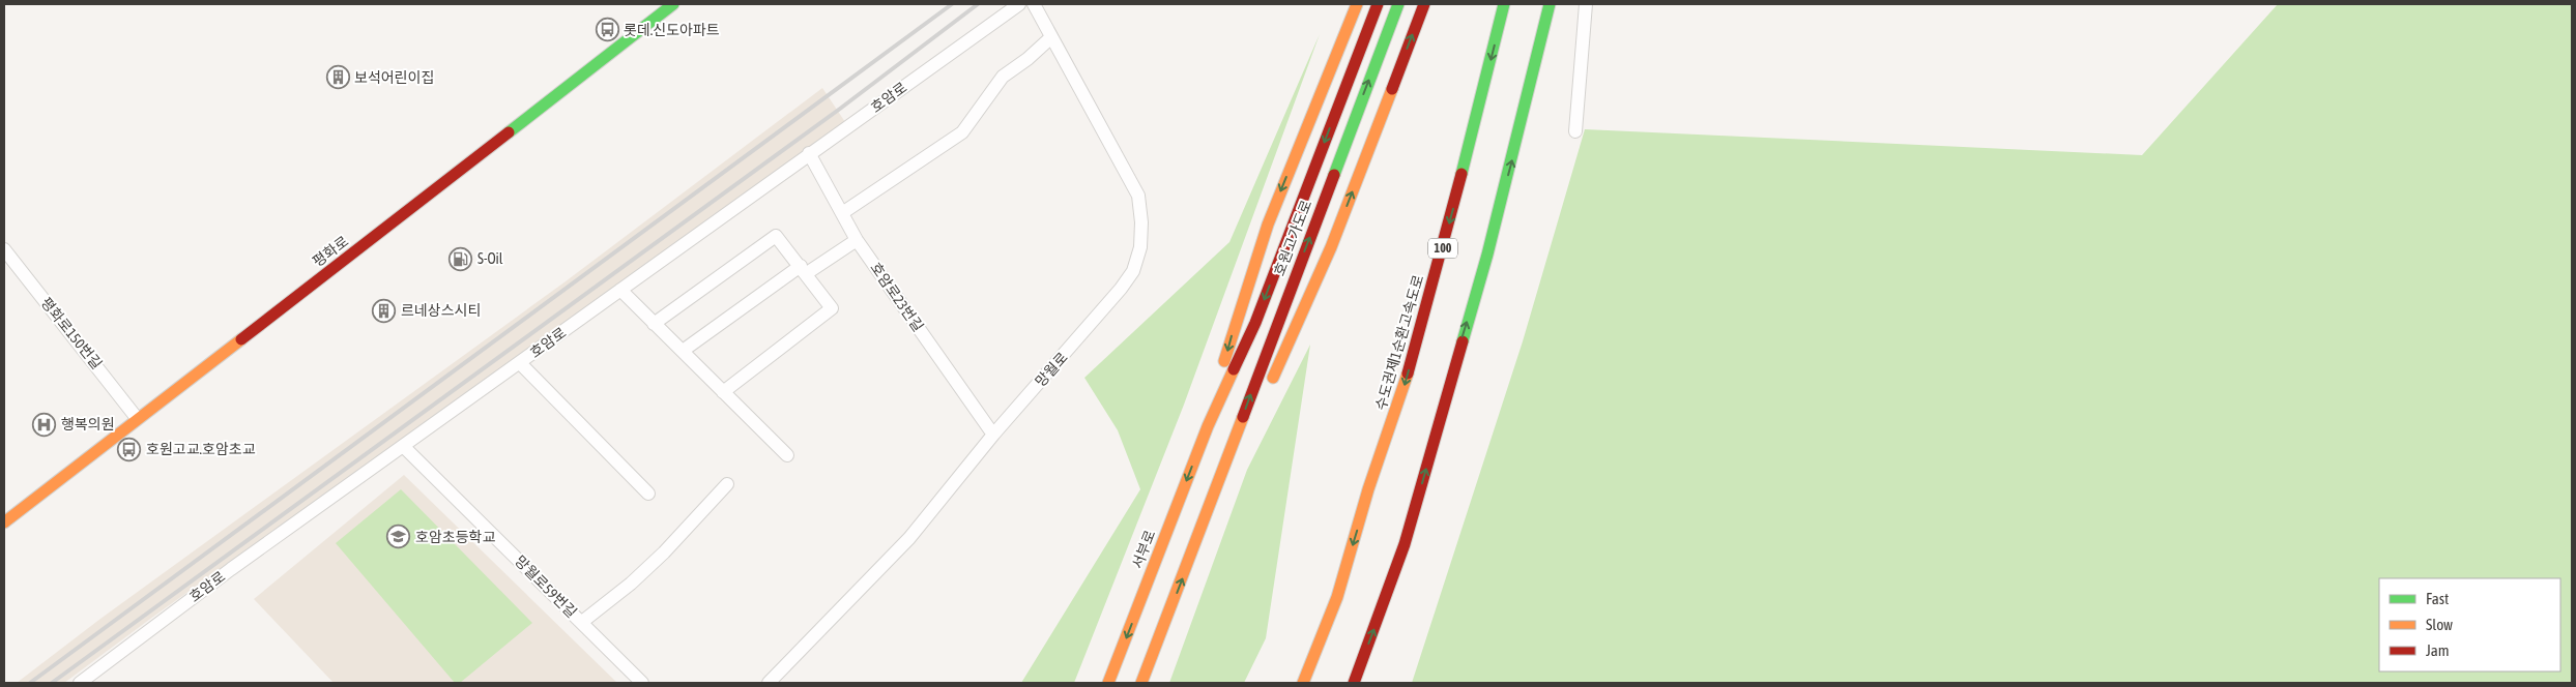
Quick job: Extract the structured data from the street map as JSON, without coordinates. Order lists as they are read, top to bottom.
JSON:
{
  "streets": {
    "main road": [
      "호원고가도로",
      "100",
      "평화로",
      "수도권제1순환고속도로",
      "서부로"
    ],
    "street": [
      "호암로",
      "호암로23번길",
      "평화로150번길",
      "망월로",
      "망월로59번길"
    ]
  },
  "crossings": [
    ["호암로", "호암로23번길"],
    ["호암로", "망월로59번길"],
    ["호원고가도로", "서부로"],
    ["평화로", "평화로150번길"],
    ["호암로23번길", "망월로"]
  ],
  "places": {
    "bus stop": ["롯데.신도아파트", "호원고교.호암초교"],
    "building": ["보석어린이집", "르네상스시티"],
    "fuel station": ["S-Oil"],
    "hospital": ["행복의원"],
    "school or university": ["호암초등학교"]
  },
  "legend": ["Fast", "Slow", "Jam"]
}
